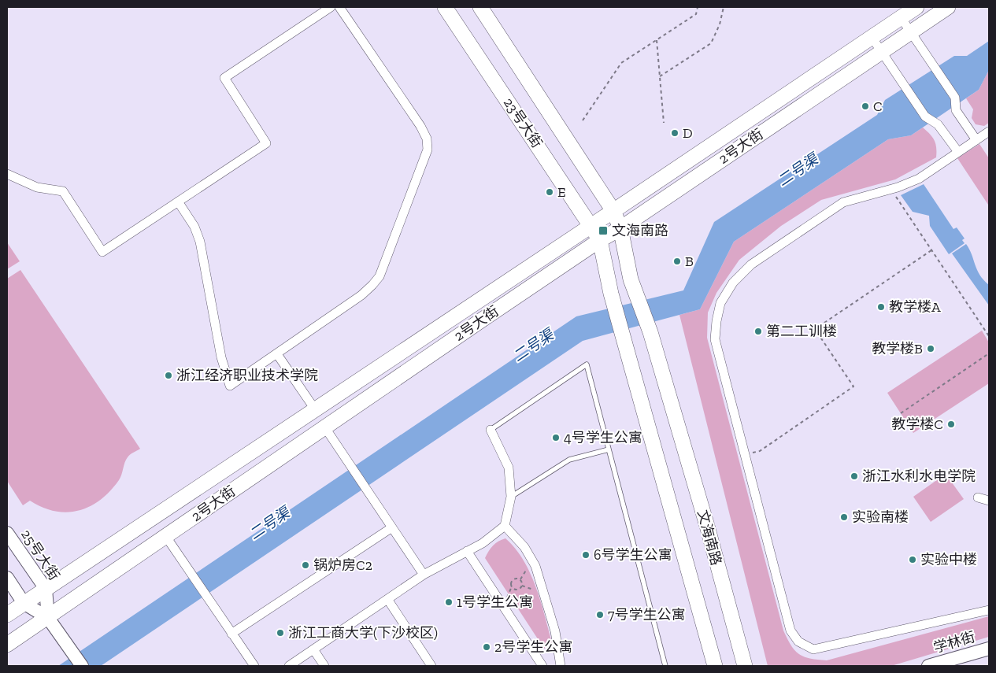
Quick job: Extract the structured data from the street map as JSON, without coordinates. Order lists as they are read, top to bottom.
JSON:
{
  "streets": {
    "main road": [
      "23号大街",
      "2号大街",
      "文海南路",
      "25号大街",
      "学林街"
    ]
  },
  "crossings": [
    ["23号大街", "2号大街"],
    ["23号大街", "文海南路"],
    ["2号大街", "文海南路"],
    ["2号大街", "25号大街"]
  ],
  "water": ["二号渠"],
  "places": {
    "other": [
      "C",
      "D",
      "E",
      "B",
      "教学楼A",
      "第二工训楼",
      "教学楼B",
      "浙江经济职业技术学院",
      "教学楼C",
      "4号学生公寓",
      "浙江水利水电学院",
      "实验南楼",
      "6号学生公寓",
      "实验中楼",
      "锅炉房C2",
      "1号学生公寓",
      "7号学生公寓",
      "浙江工商大学(下沙校区)",
      "2号学生公寓"
    ],
    "transit": ["文海南路"]
  }
}
